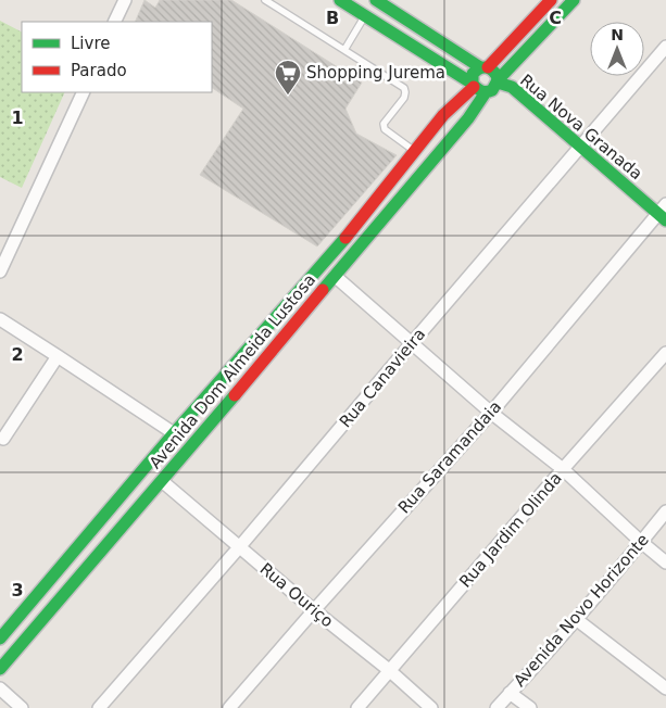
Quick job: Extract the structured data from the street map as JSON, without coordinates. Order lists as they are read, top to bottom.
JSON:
{
  "streets": {
    "street": [
      "Rua Nova Granada",
      "Avenida Dom Almeida Lustosa",
      "Rua Canavieira",
      "Rua Saramandaia",
      "Rua Jardim Olinda",
      "Rua Ouriço",
      "Avenida Novo Horizonte"
    ]
  },
  "crossings": [
    ["Rua Nova Granada", "Avenida Dom Almeida Lustosa"],
    ["Rua Nova Granada", "Rua Canavieira"],
    ["Rua Nova Granada", "Rua Saramandaia"],
    ["Avenida Dom Almeida Lustosa", "Rua Ouriço"],
    ["Rua Canavieira", "Rua Ouriço"],
    ["Rua Saramandaia", "Rua Ouriço"],
    ["Rua Jardim Olinda", "Rua Ouriço"]
  ],
  "places": {
    "supermarket": ["Shopping Jurema"]
  },
  "legend": ["Livre", "Parado"],
  "north": "top",
  "grid": {
    "columns": ["B", "C"],
    "rows": ["1", "2", "3"]
  }
}
